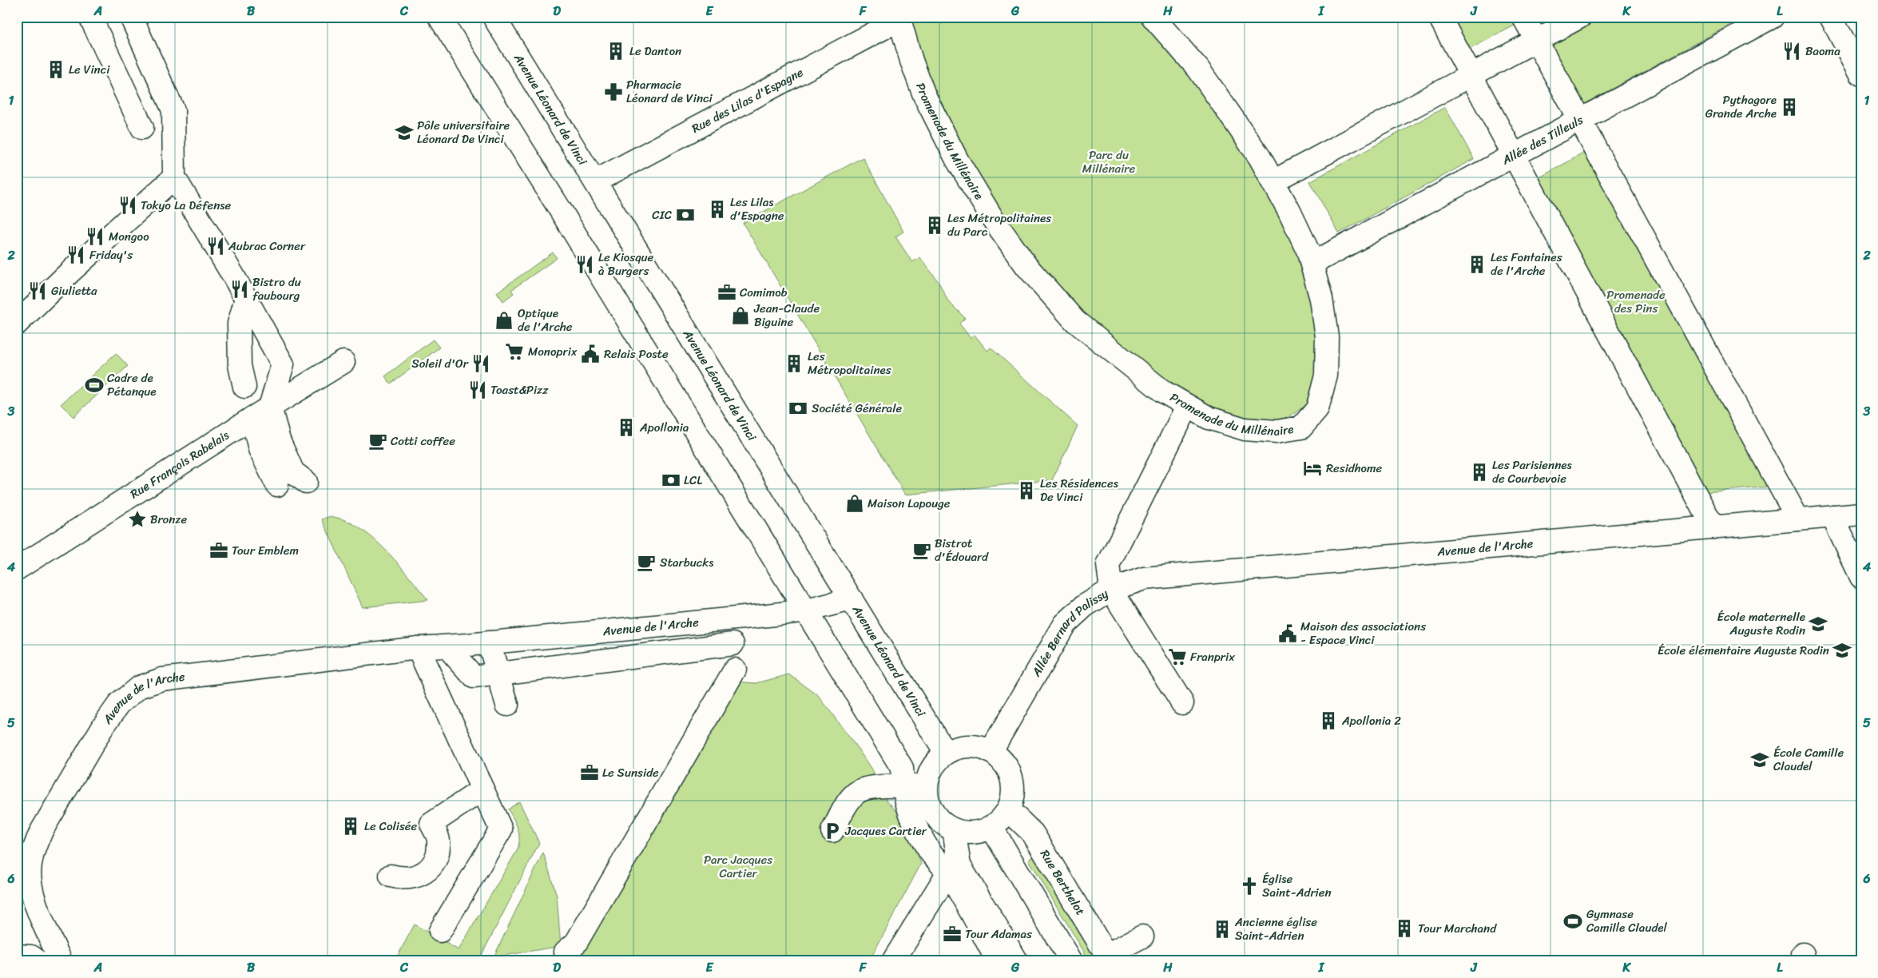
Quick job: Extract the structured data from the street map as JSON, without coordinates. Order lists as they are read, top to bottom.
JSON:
{
  "streets": {
    "street": [
      "Rue des Lilas d'Espagne",
      "Avenue Léonard de Vinci",
      "Promenade du Millénaire",
      "Allée des Tilleuls",
      "Rue François Rabelais",
      "Avenue de l'Arche",
      "Allée Bernard Palissy",
      "Rue Berthelot"
    ]
  },
  "crossings": [
    ["Rue des Lilas d'Espagne", "Avenue Léonard de Vinci"],
    ["Rue des Lilas d'Espagne", "Promenade du Millénaire"],
    ["Avenue Léonard de Vinci", "Avenue de l'Arche"],
    ["Avenue Léonard de Vinci", "Allée Bernard Palissy"],
    ["Avenue Léonard de Vinci", "Rue Berthelot"],
    ["Promenade du Millénaire", "Allée des Tilleuls"],
    ["Promenade du Millénaire", "Allée Bernard Palissy"],
    ["Avenue de l'Arche", "Allée Bernard Palissy"],
    ["Allée Bernard Palissy", "Rue Berthelot"]
  ],
  "parks": ["Parc du Millénaire", "Promenade des Pins", "Parc Jacques Cartier"],
  "places": {
    "building": [
      "Le Danton",
      "Le Vinci",
      "Pythagore Grande Arche",
      "Les Lilas d'Espagne",
      "Les Métropolitaines du Parc",
      "Les Fontaines de l'Arche",
      "Les Métropolitaines",
      "Apollonia",
      "Les Parisiennes de Courbevoie",
      "Les Résidences De Vinci",
      "Apollonia 2",
      "Le Colisée",
      "Tour Marchand",
      "Ancienne église Saint-Adrien"
    ],
    "restaurant": [
      "Baoma",
      "Tokyo La Défense",
      "Mongoo",
      "Aubrac Corner",
      "Friday's",
      "Le Kiosque à Burgers",
      "Bistro du faubourg",
      "Giulietta",
      "Soleil d'Or",
      "Toast&Pizz"
    ],
    "pharmacy": ["Pharmacie Léonard de Vinci"],
    "school or university": [
      "Pôle universitaire Léonard De Vinci",
      "École maternelle Auguste Rodin",
      "École élémentaire Auguste Rodin",
      "École Camille Claudel"
    ],
    "bank": ["CIC", "Société Générale", "LCL"],
    "office": [
      "Comimob",
      "Tour Emblem",
      "Le Sunside",
      "Tour Adamas"
    ],
    "shop": ["Jean-Claude Biguine", "Optique de l'Arche", "Maison Lapouge"],
    "supermarket": ["Monoprix", "Franprix"],
    "public building": ["Relais Poste", "Maison des associations - Espace Vinci"],
    "sports": ["Cadre de Pétanque", "Gymnase Camille Claudel"],
    "cafe": ["Cotti coffee", "Bistrot d'Édouard", "Starbucks"],
    "hotel": ["Residhome"],
    "place": ["Bronze"],
    "parking": ["Jacques Cartier"],
    "church": ["Église Saint-Adrien"]
  },
  "grid": {
    "columns": [
      "A",
      "B",
      "C",
      "D",
      "E",
      "F",
      "G",
      "H",
      "I",
      "J",
      "K",
      "L"
    ],
    "rows": [
      "1",
      "2",
      "3",
      "4",
      "5",
      "6"
    ]
  }
}
